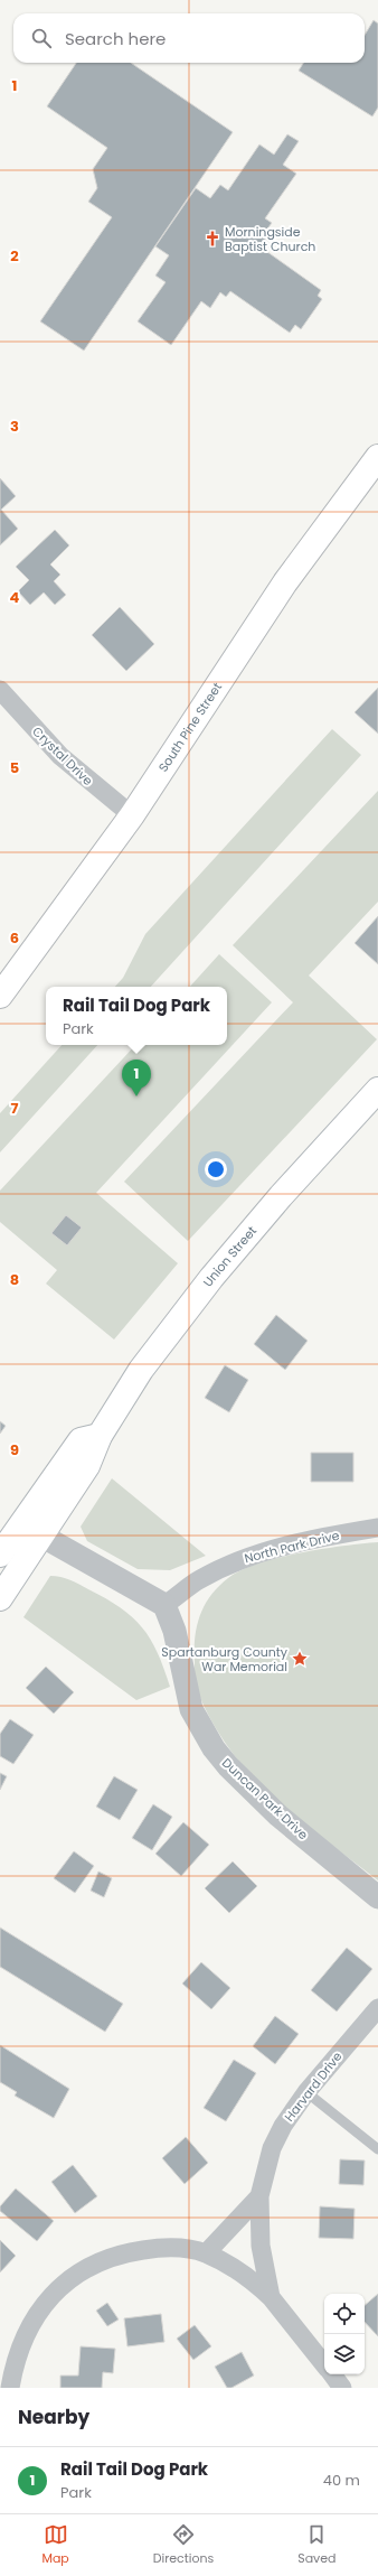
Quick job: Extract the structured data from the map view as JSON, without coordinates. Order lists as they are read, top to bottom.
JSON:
{
  "streets": {
    "main road": ["South Pine Street", "Union Street"],
    "street": [
      "Crystal Drive",
      "North Park Drive",
      "Duncan Park Drive",
      "Harvard Drive"
    ]
  },
  "crossings": [
    ["South Pine Street", "Crystal Drive"],
    ["North Park Drive", "Duncan Park Drive"]
  ],
  "places": {
    "church": ["Morningside Baptist Church"],
    "place": ["Spartanburg County War Memorial"]
  },
  "page": {
    "search": "Search here",
    "popup": ["Rail Tail Dog Park", "Park"],
    "pins": "1",
    "heading": "Nearby",
    "list": [
      {
        "mark": "1",
        "name": "Rail Tail Dog Park",
        "note": "Park",
        "value": "40 m"
      }
    ],
    "nav": ["Map", "Directions", "Saved"]
  },
  "grid": {
    "rows": [
      "1",
      "2",
      "3",
      "4",
      "5",
      "6",
      "7",
      "8",
      "9"
    ]
  }
}
